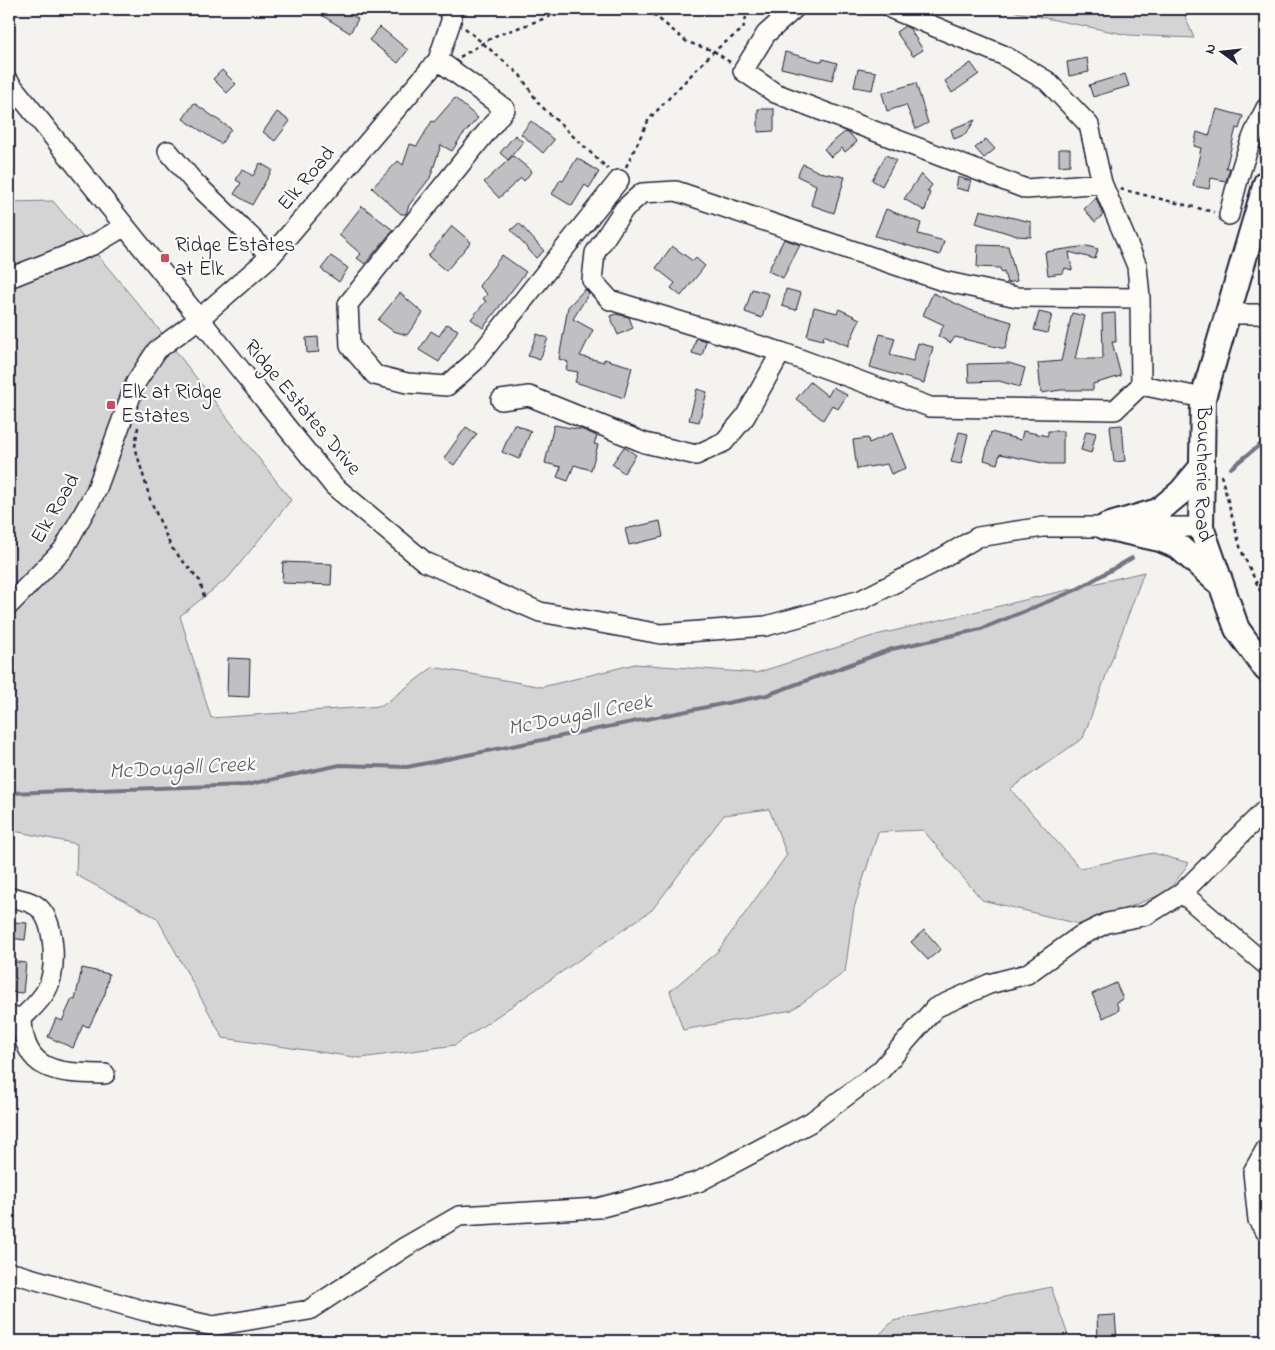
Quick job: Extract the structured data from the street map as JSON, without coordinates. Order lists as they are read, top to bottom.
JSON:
{
  "streets": {
    "main road": ["Boucherie Road"],
    "street": ["Elk Road", "Ridge Estates Drive"]
  },
  "crossings": [
    ["Elk Road", "Ridge Estates Drive"],
    ["Ridge Estates Drive", "Boucherie Road"]
  ],
  "water": ["McDougall Creek"],
  "places": {
    "transit": ["Ridge Estates at Elk", "Elk at Ridge Estates"]
  },
  "north": "left"
}
